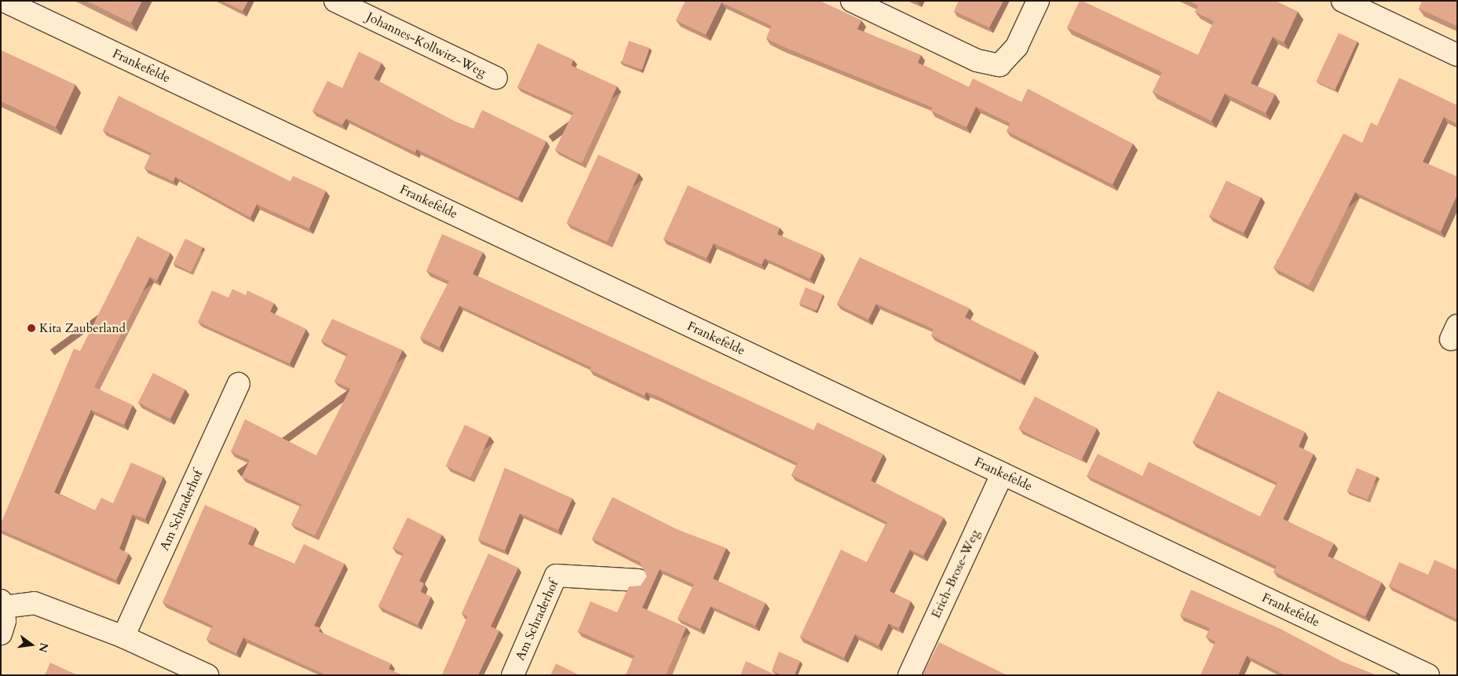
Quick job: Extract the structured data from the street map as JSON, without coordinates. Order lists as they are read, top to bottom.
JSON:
{
  "streets": {
    "street": [
      "Johannes-Kollwitz-Weg",
      "Frankefelde",
      "Am Schraderhof",
      "Erich-Brose-Weg"
    ]
  },
  "crossings": [
    ["Frankefelde", "Erich-Brose-Weg"]
  ],
  "places": ["Kita Zauberland"],
  "north": "right"
}
